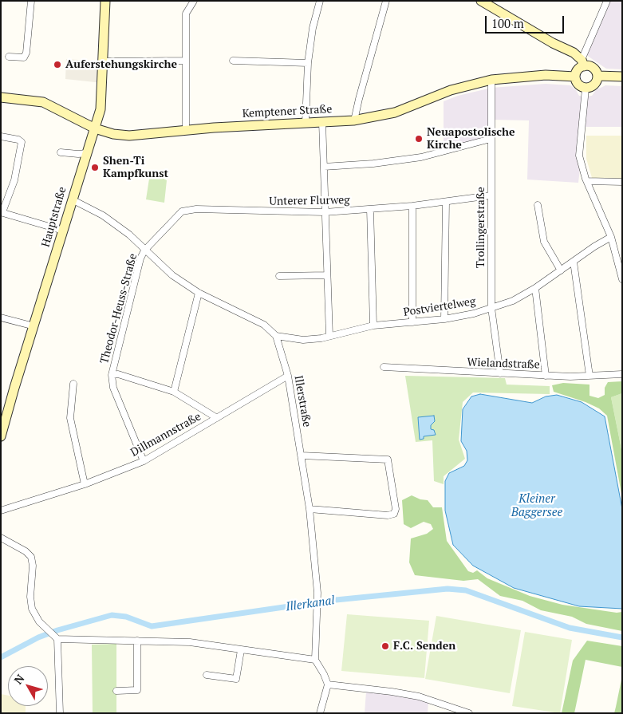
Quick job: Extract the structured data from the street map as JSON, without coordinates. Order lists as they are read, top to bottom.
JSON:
{
  "streets": {
    "main road": ["Kemptener Straße", "Hauptstraße"],
    "street": [
      "Unterer Flurweg",
      "Trollingerstraße",
      "Postviertelweg",
      "Theodor-Heuss-Straße",
      "Wielandstraße",
      "Illerstraße",
      "Dillmannstraße"
    ]
  },
  "crossings": [
    ["Kemptener Straße", "Hauptstraße"],
    ["Kemptener Straße", "Trollingerstraße"],
    ["Unterer Flurweg", "Trollingerstraße"],
    ["Unterer Flurweg", "Theodor-Heuss-Straße"],
    ["Trollingerstraße", "Postviertelweg"],
    ["Trollingerstraße", "Wielandstraße"],
    ["Postviertelweg", "Illerstraße"],
    ["Theodor-Heuss-Straße", "Dillmannstraße"],
    ["Illerstraße", "Dillmannstraße"]
  ],
  "water": ["Kleiner Baggersee", "Illerkanal"],
  "places": [
    "Auferstehungskirche",
    "Neuapostolische Kirche",
    "Shen-Ti Kampfkunst",
    "F.C. Senden"
  ],
  "scale_bar": "100 m",
  "north": "top left"
}
